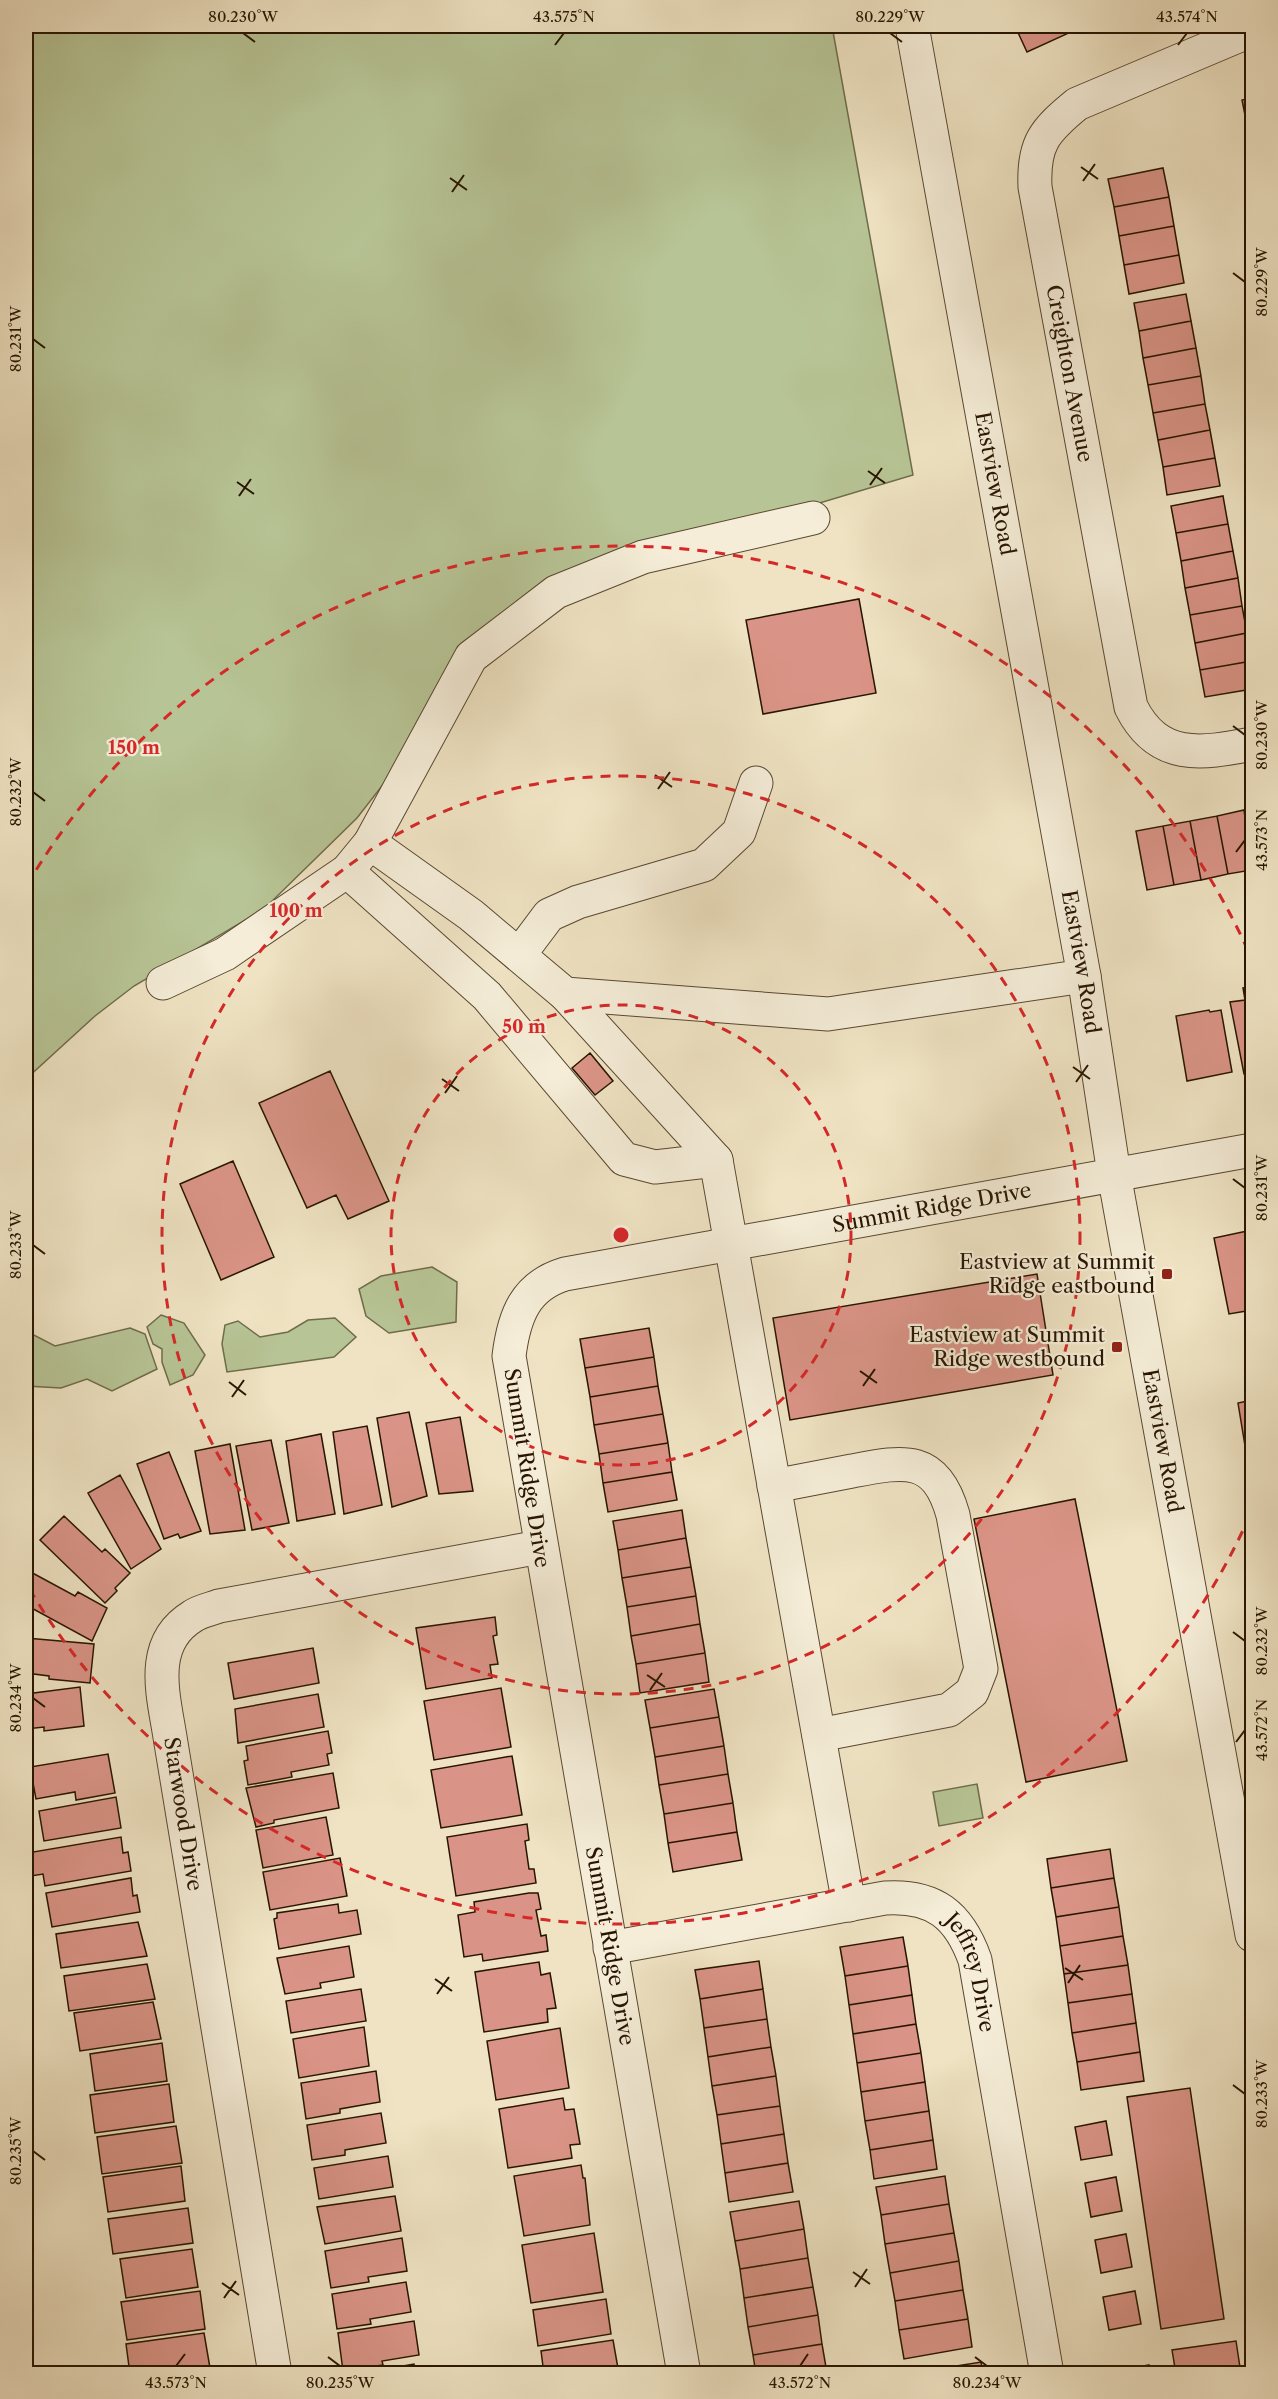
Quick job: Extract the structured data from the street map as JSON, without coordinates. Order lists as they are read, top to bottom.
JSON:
{
  "streets": {
    "street": [
      "Creighton Avenue",
      "Eastview Road",
      "Summit Ridge Drive",
      "Starwood Drive",
      "Jeffrey Drive"
    ]
  },
  "crossings": [
    ["Eastview Road", "Summit Ridge Drive"],
    ["Summit Ridge Drive", "Starwood Drive"],
    ["Summit Ridge Drive", "Jeffrey Drive"]
  ],
  "places": {
    "transit": ["Eastview at Summit Ridge eastbound", "Eastview at Summit Ridge westbound"]
  },
  "coordinates": [
    "80.230°W",
    "43.575°N",
    "80.229°W",
    "43.574°N",
    "80.231°W",
    "80.232°W",
    "43.573°N",
    "80.233°W",
    "80.234°W",
    "43.572°N",
    "80.235°W"
  ],
  "rings": ["150 m", "100 m", "50 m"]
}
